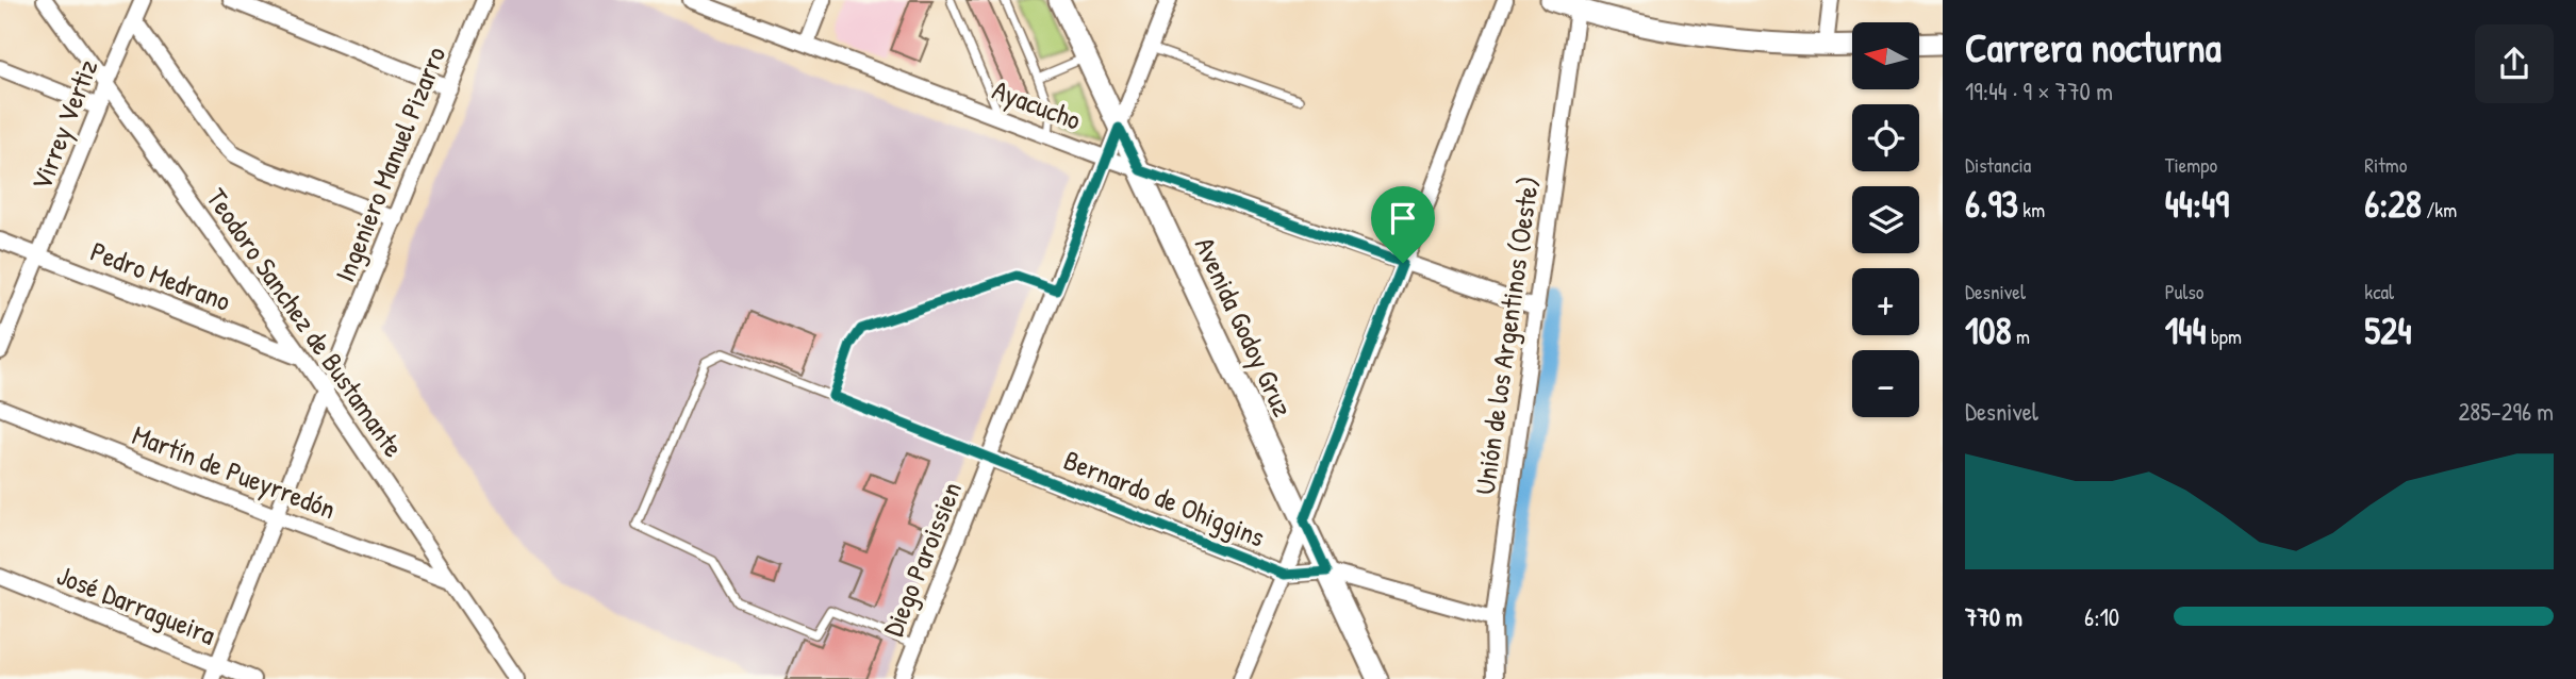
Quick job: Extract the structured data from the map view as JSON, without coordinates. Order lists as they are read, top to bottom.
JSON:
{
  "streets": {
    "main road": ["Avenida Godoy Gruz"],
    "street": [
      "Ayacucho",
      "Virrey Vertiz",
      "Ingeniero Manuel Pizarro",
      "Pedro Medrano",
      "Teodoro Sanchez de Bustamante",
      "Unión de los Argentinos (Oeste)",
      "Martín de Pueyrredón",
      "Bernardo de Ohiggins",
      "Diego Paroissien",
      "José Darragueira"
    ]
  },
  "crossings": [
    ["Ayacucho", "Avenida Godoy Gruz"],
    ["Ayacucho", "Unión de los Argentinos (Oeste)"],
    ["Ayacucho", "Diego Paroissien"],
    ["Virrey Vertiz", "Pedro Medrano"],
    ["Virrey Vertiz", "Teodoro Sanchez de Bustamante"],
    ["Ingeniero Manuel Pizarro", "Teodoro Sanchez de Bustamante"],
    ["Ingeniero Manuel Pizarro", "Martín de Pueyrredón"],
    ["Ingeniero Manuel Pizarro", "José Darragueira"],
    ["Pedro Medrano", "Teodoro Sanchez de Bustamante"],
    ["Teodoro Sanchez de Bustamante", "Martín de Pueyrredón"],
    ["Avenida Godoy Gruz", "Bernardo de Ohiggins"],
    ["Avenida Godoy Gruz", "Diego Paroissien"],
    ["Unión de los Argentinos (Oeste)", "Bernardo de Ohiggins"],
    ["Bernardo de Ohiggins", "Diego Paroissien"]
  ],
  "north": "left",
  "page": {
    "heading": ["Carrera nocturna", "19:44 · 9 × 770 m"],
    "map_buttons": ["+", "−"],
    "stats": [
      ["Distancia", "6.93 km"],
      ["Tiempo", "44:49"],
      ["Ritmo", "6:28 /km"],
      ["Desnivel", "108 m"],
      ["Pulso", "144 bpm"],
      ["kcal", "524"]
    ],
    "chart": ["Desnivel", "285–296 m"],
    "list": [
      {
        "name": "770 m",
        "note": "6:10"
      }
    ]
  }
}
